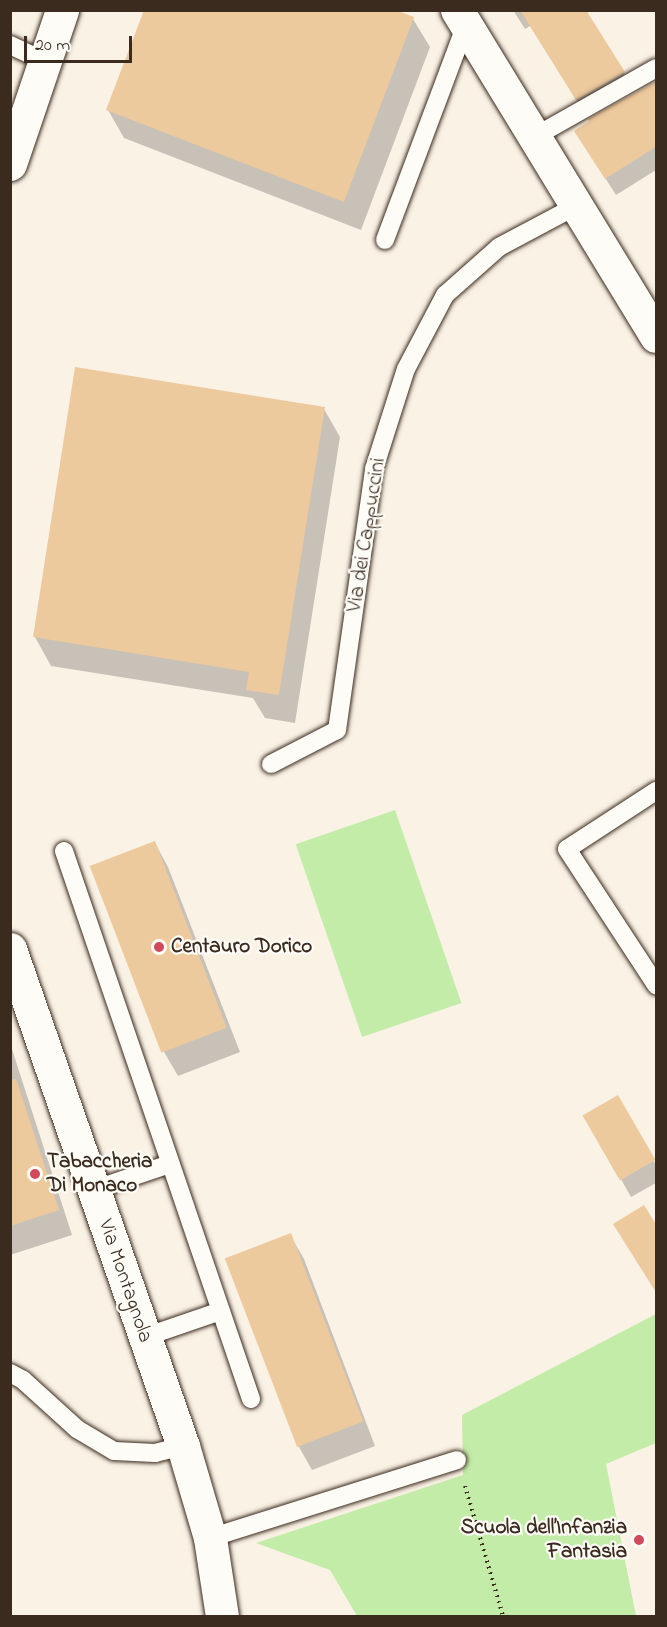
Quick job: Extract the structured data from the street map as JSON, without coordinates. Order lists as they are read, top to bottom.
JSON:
{
  "streets": {
    "main road": ["Via Montagnola"],
    "lane": ["Via dei Cappuccini"]
  },
  "places": ["Centauro Dorico", "Tabaccheria Di Monaco", "Scuola dell’Infanzia Fantasia"],
  "scale_bar": "20 m"
}
